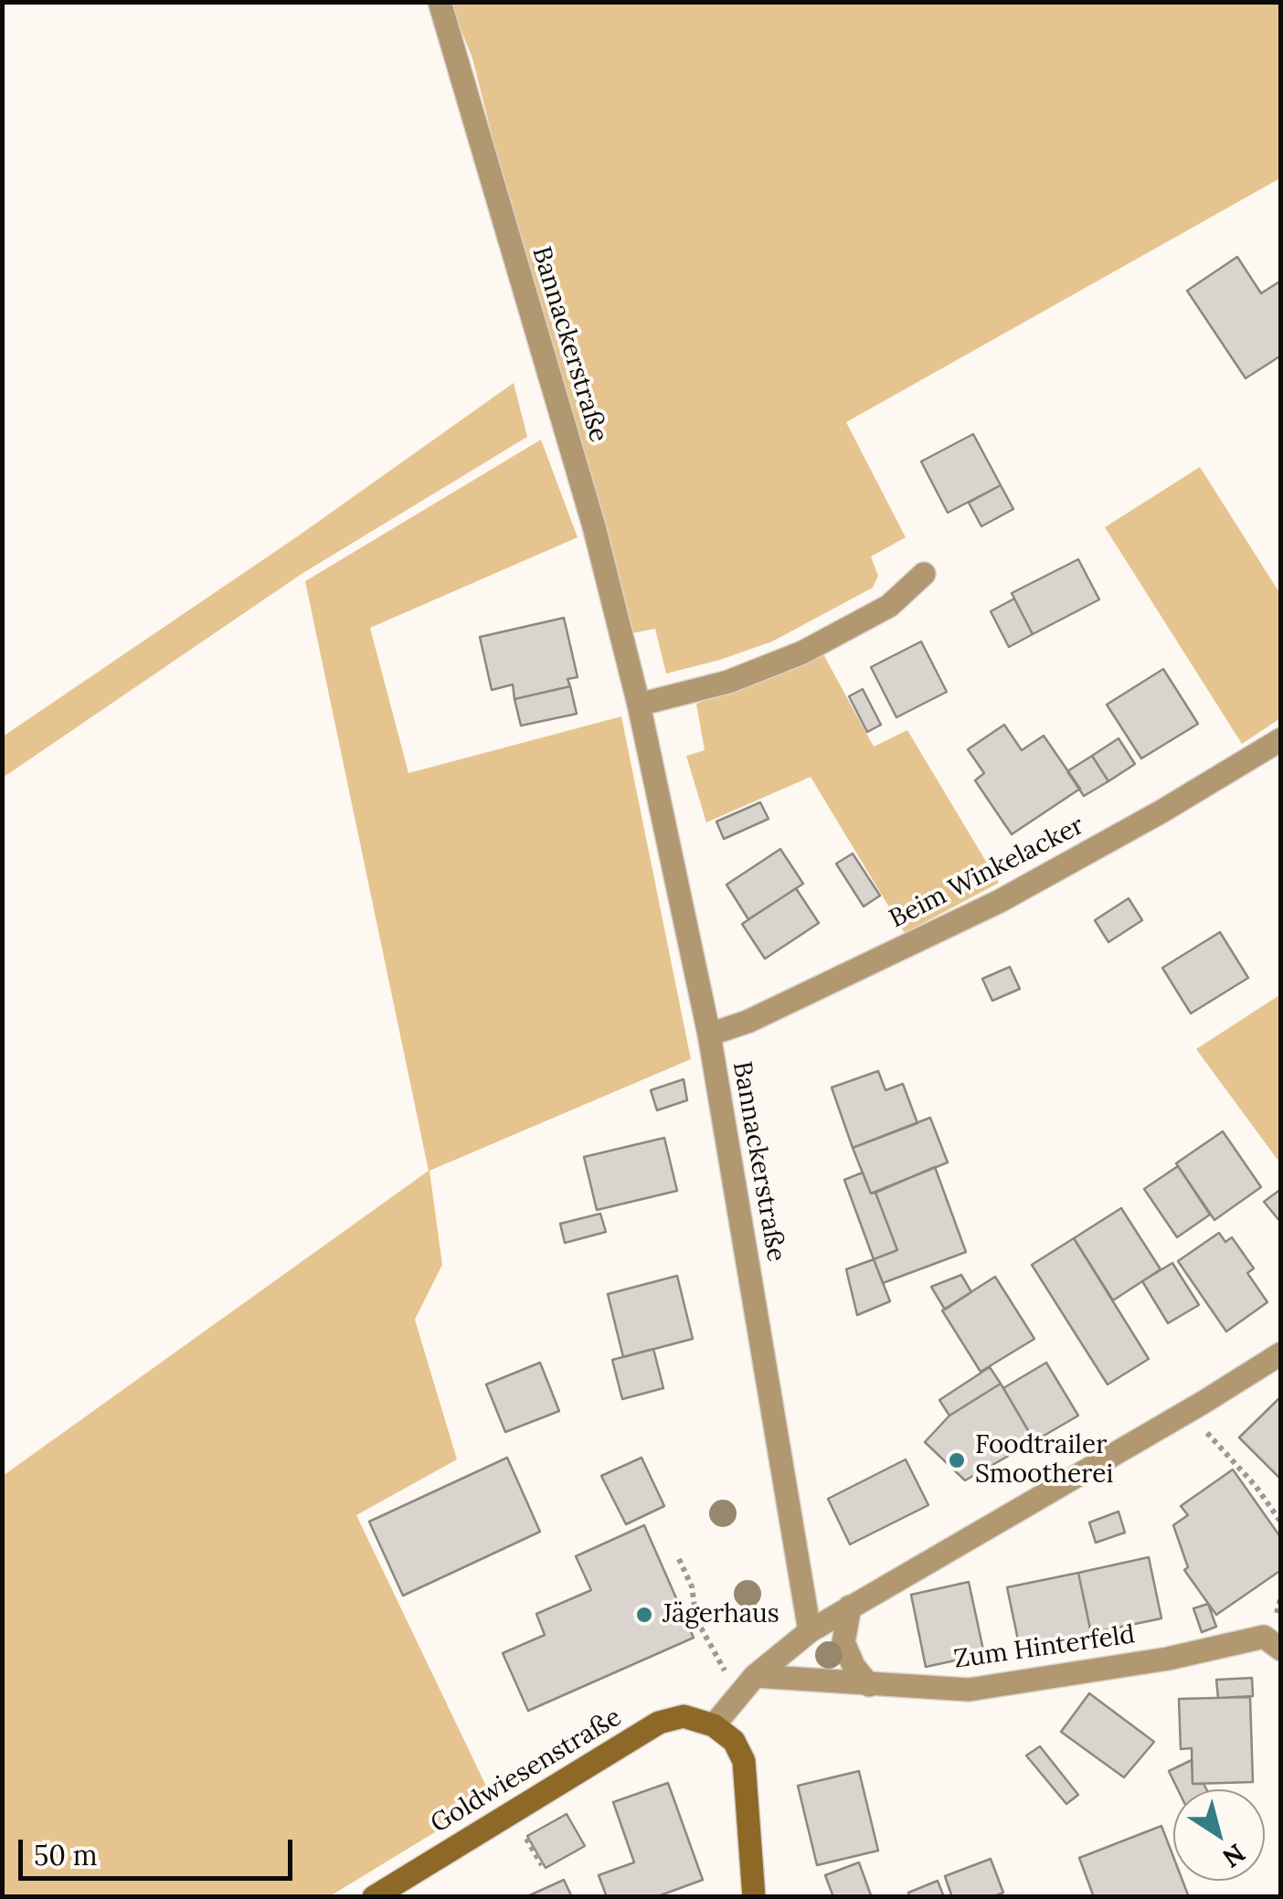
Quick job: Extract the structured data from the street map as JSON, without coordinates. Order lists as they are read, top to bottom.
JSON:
{
  "streets": {
    "street": [
      "Bannackerstraße",
      "Beim Winkelacker",
      "Zum Hinterfeld",
      "Goldwiesenstraße"
    ]
  },
  "crossings": [
    ["Bannackerstraße", "Beim Winkelacker"]
  ],
  "places": ["Foodtrailer Smootherei", "Jägerhaus"],
  "scale_bar": "50 m",
  "north": "bottom right"
}
